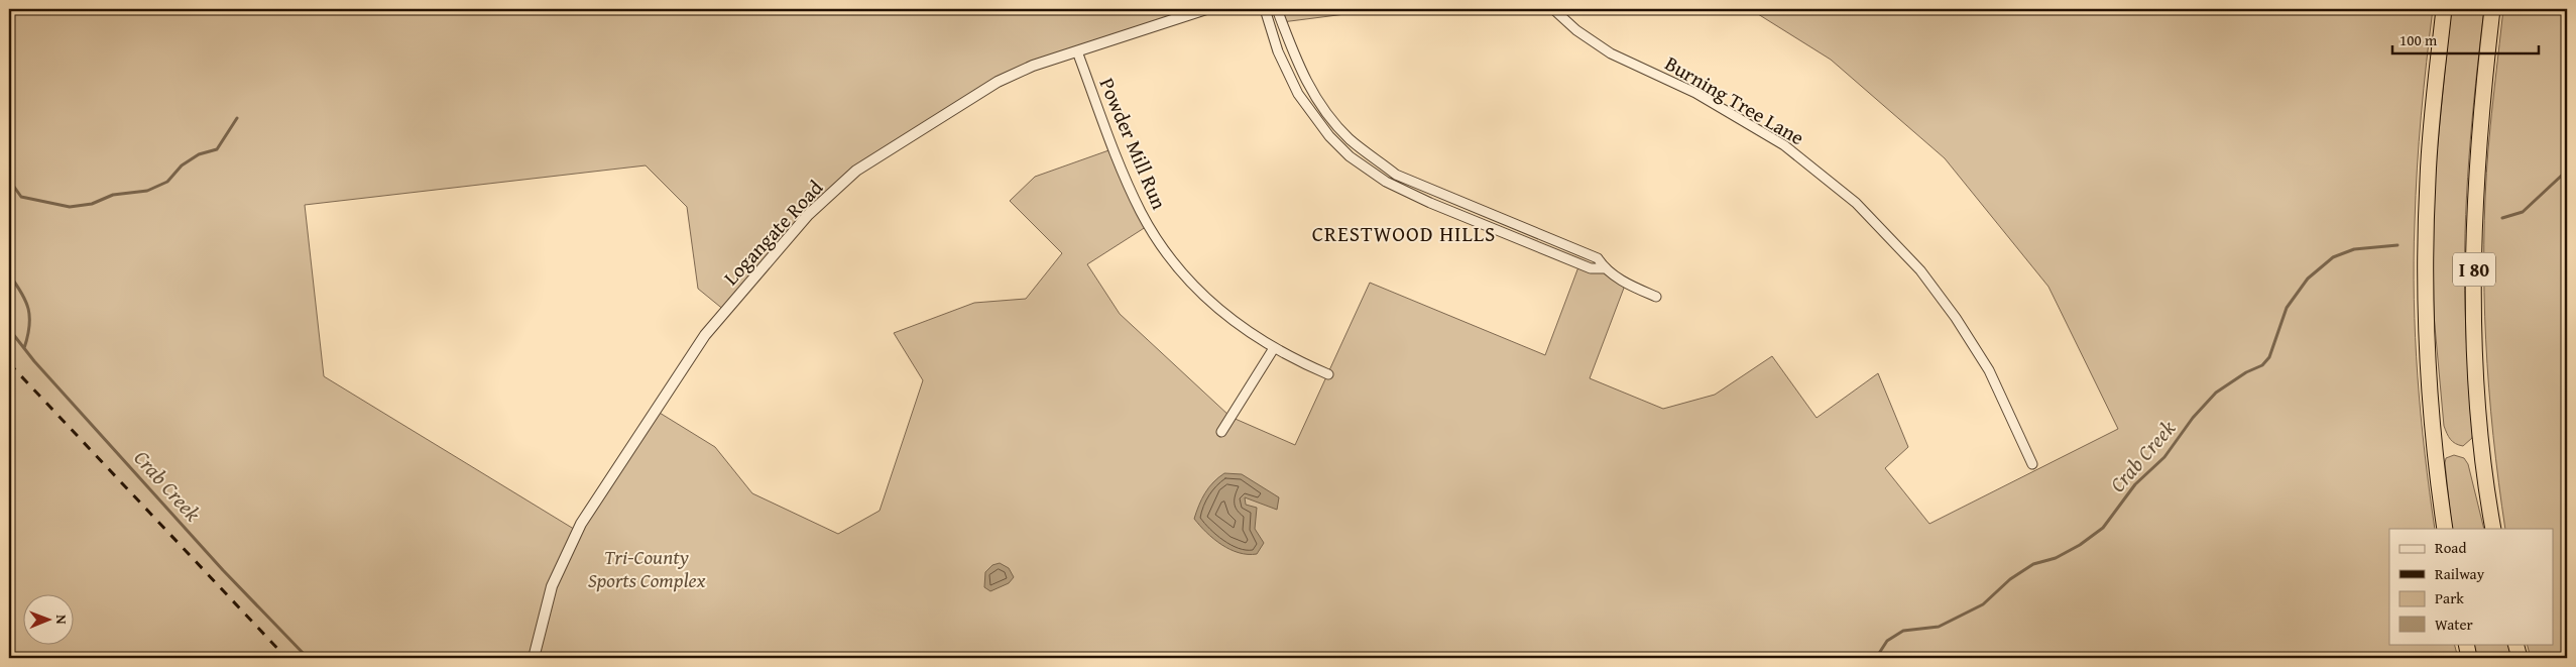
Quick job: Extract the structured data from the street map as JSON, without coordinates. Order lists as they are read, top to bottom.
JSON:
{
  "streets": {
    "highway": ["I 80"],
    "street": ["Burning Tree Lane", "Powder Mill Run", "Logangate Road"]
  },
  "crossings": [
    ["Powder Mill Run", "Logangate Road"]
  ],
  "districts": ["CRESTWOOD HILLS"],
  "water": ["Crab Creek"],
  "parks": ["Tri-County Sports Complex"],
  "legend": [
    "Road",
    "Railway",
    "Park",
    "Water"
  ],
  "scale_bar": "100 m",
  "north": "right"
}
